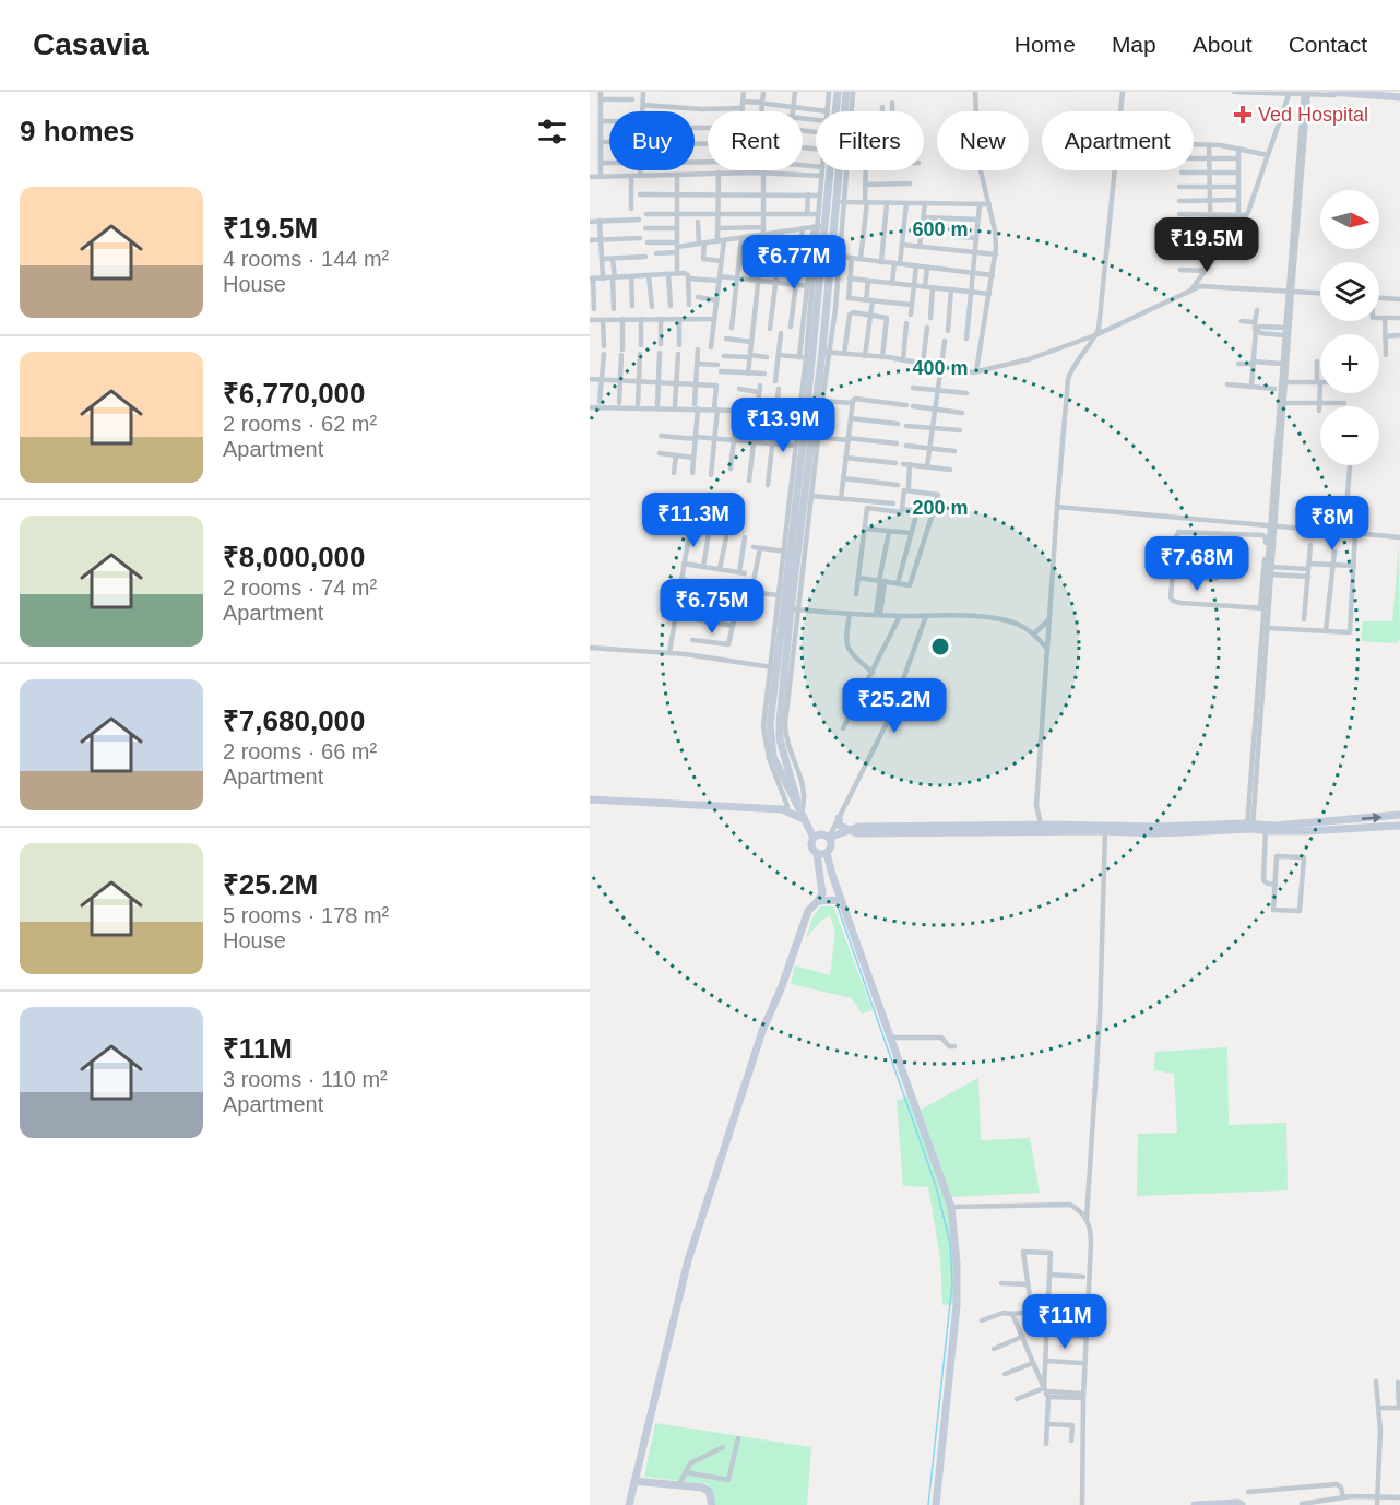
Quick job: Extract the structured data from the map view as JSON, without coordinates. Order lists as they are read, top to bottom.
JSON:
{
  "places": {
    "health": ["Ved Hospital"]
  },
  "north": "right",
  "page": {
    "header": "Casavia",
    "nav": [
      "Home",
      "Map",
      "About",
      "Contact"
    ],
    "heading": "9 homes",
    "chip": [
      "Buy",
      "Rent",
      "Filters",
      "New",
      "Apartment"
    ],
    "list": [
      {
        "name": "₹19.5M",
        "note": "4 rooms · 144 m² · House"
      },
      {
        "name": "₹6,770,000",
        "note": "2 rooms · 62 m² · Apartment"
      },
      {
        "name": "₹8,000,000",
        "note": "2 rooms · 74 m² · Apartment"
      },
      {
        "name": "₹7,680,000",
        "note": "2 rooms · 66 m² · Apartment"
      },
      {
        "name": "₹25.2M",
        "note": "5 rooms · 178 m² · House"
      },
      {
        "name": "₹11M",
        "note": "3 rooms · 110 m² · Apartment"
      }
    ],
    "map_buttons": ["+", "−"],
    "price": [
      "₹19.5M",
      "₹6.77M",
      "₹13.9M",
      "₹11.3M",
      "₹8M",
      "₹7.68M",
      "₹6.75M",
      "₹25.2M",
      "₹11M"
    ]
  },
  "rings": ["600 m", "400 m", "200 m"]
}
